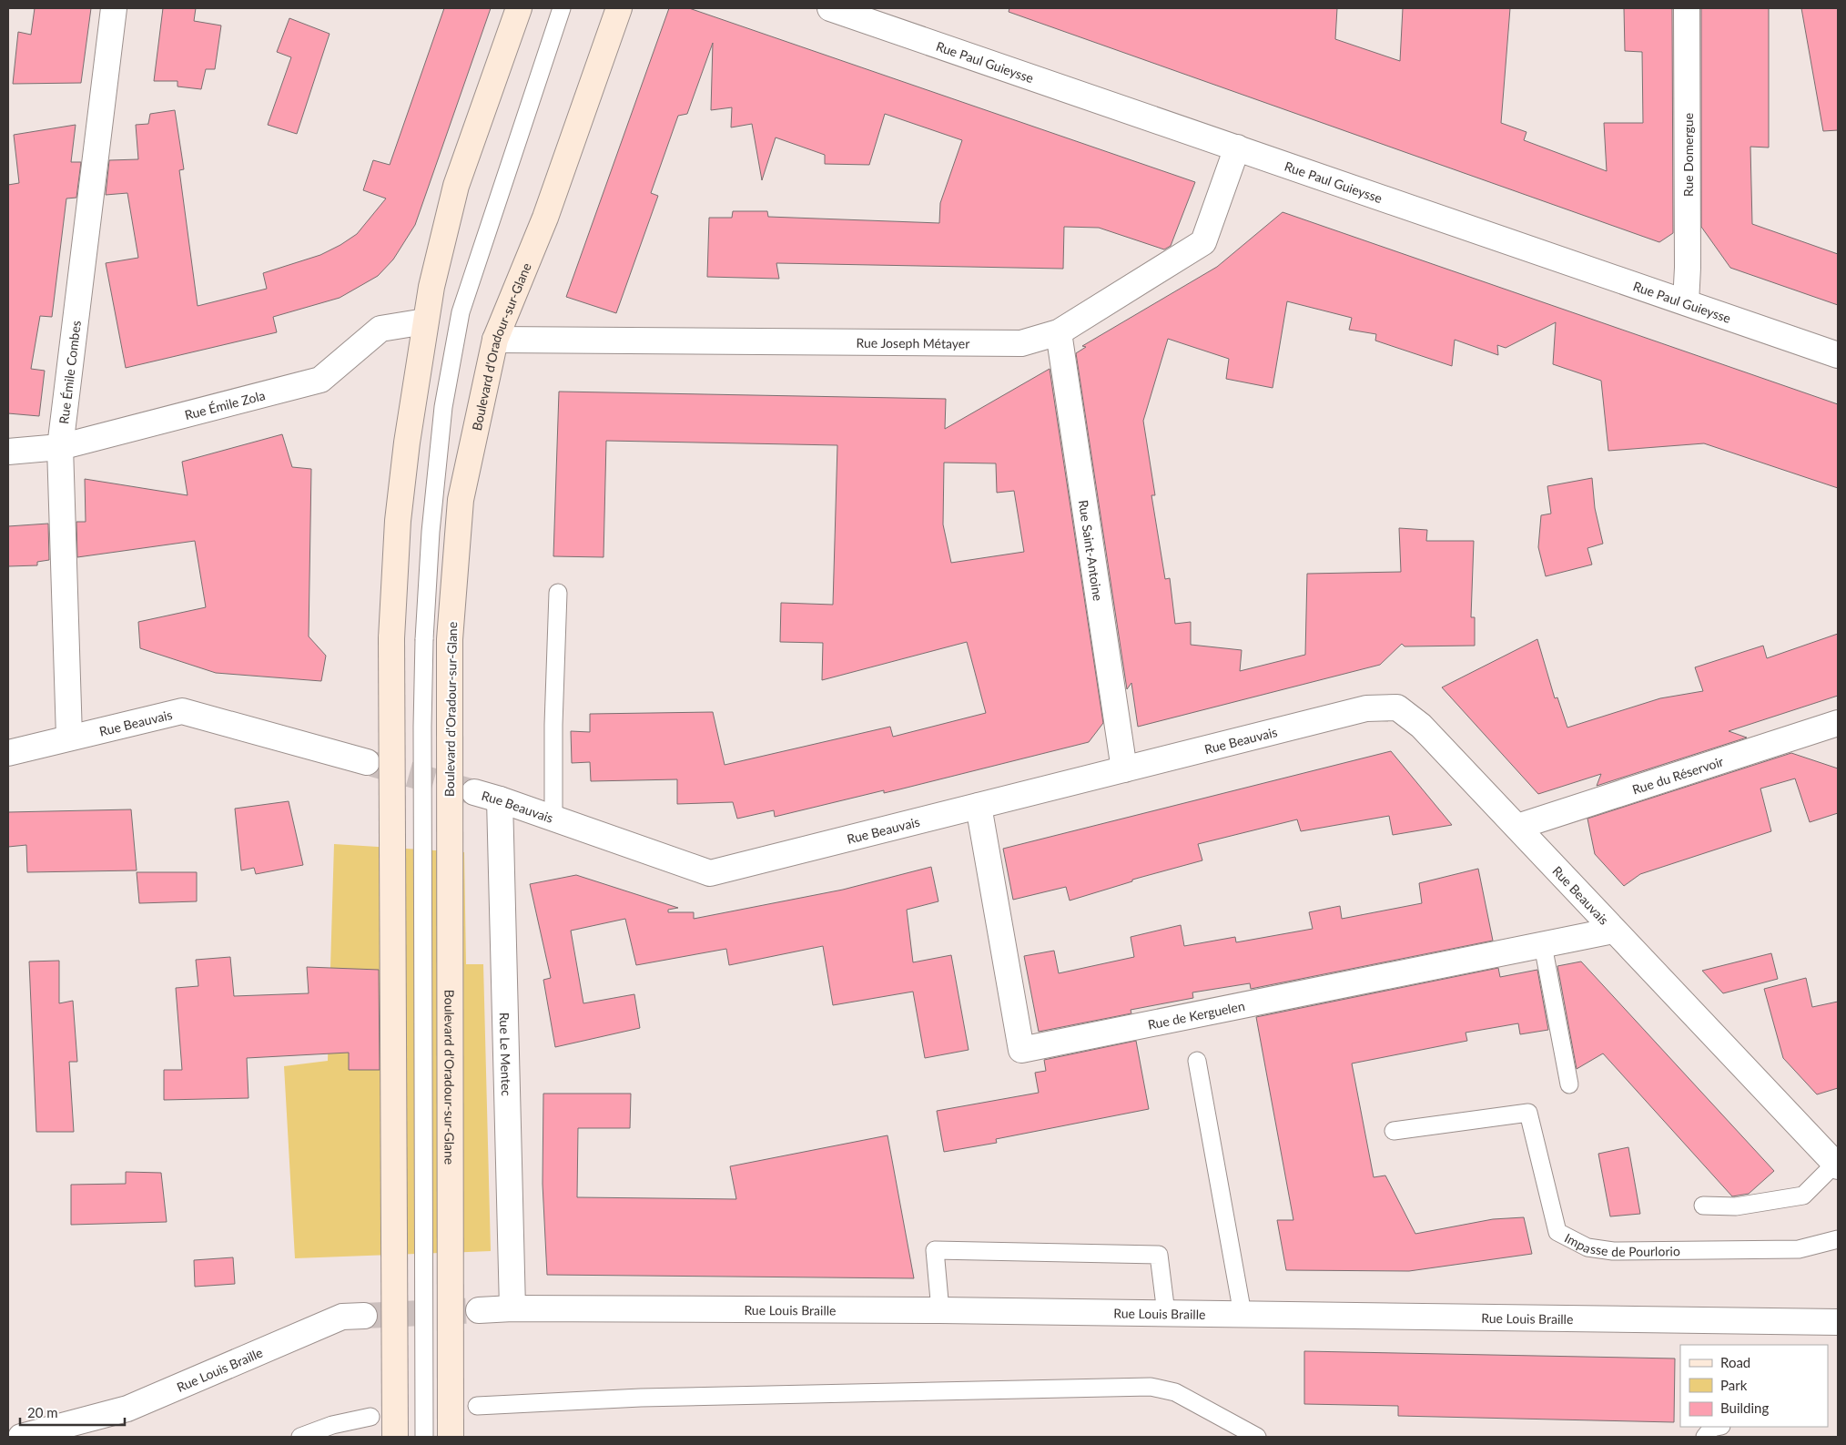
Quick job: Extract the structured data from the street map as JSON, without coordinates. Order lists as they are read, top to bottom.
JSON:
{
  "streets": {
    "main road": ["Boulevard d'Oradour-sur-Glane"],
    "street": [
      "Rue Paul Guieysse",
      "Rue Domergue",
      "Rue Joseph Métayer",
      "Rue Émile Combes",
      "Rue Émile Zola",
      "Rue Saint-Antoine",
      "Rue Beauvais",
      "Rue du Réservoir",
      "Rue de Kerguelen",
      "Rue Le Mentec",
      "Rue Louis Braille"
    ],
    "lane": ["Impasse de Pourlorio"]
  },
  "crossings": [
    ["Rue Paul Guieysse", "Rue Domergue"],
    ["Rue Paul Guieysse", "Rue Joseph Métayer"],
    ["Rue Joseph Métayer", "Boulevard d'Oradour-sur-Glane"],
    ["Rue Joseph Métayer", "Rue Saint-Antoine"],
    ["Rue Émile Combes", "Rue Émile Zola"],
    ["Rue Émile Combes", "Rue Beauvais"],
    ["Rue Saint-Antoine", "Rue Beauvais"],
    ["Rue Beauvais", "Rue du Réservoir"],
    ["Rue Beauvais", "Rue de Kerguelen"],
    ["Rue Beauvais", "Rue Le Mentec"],
    ["Rue Le Mentec", "Rue Louis Braille"]
  ],
  "legend": ["Road", "Park", "Building"],
  "scale_bar": "20 m"
}
